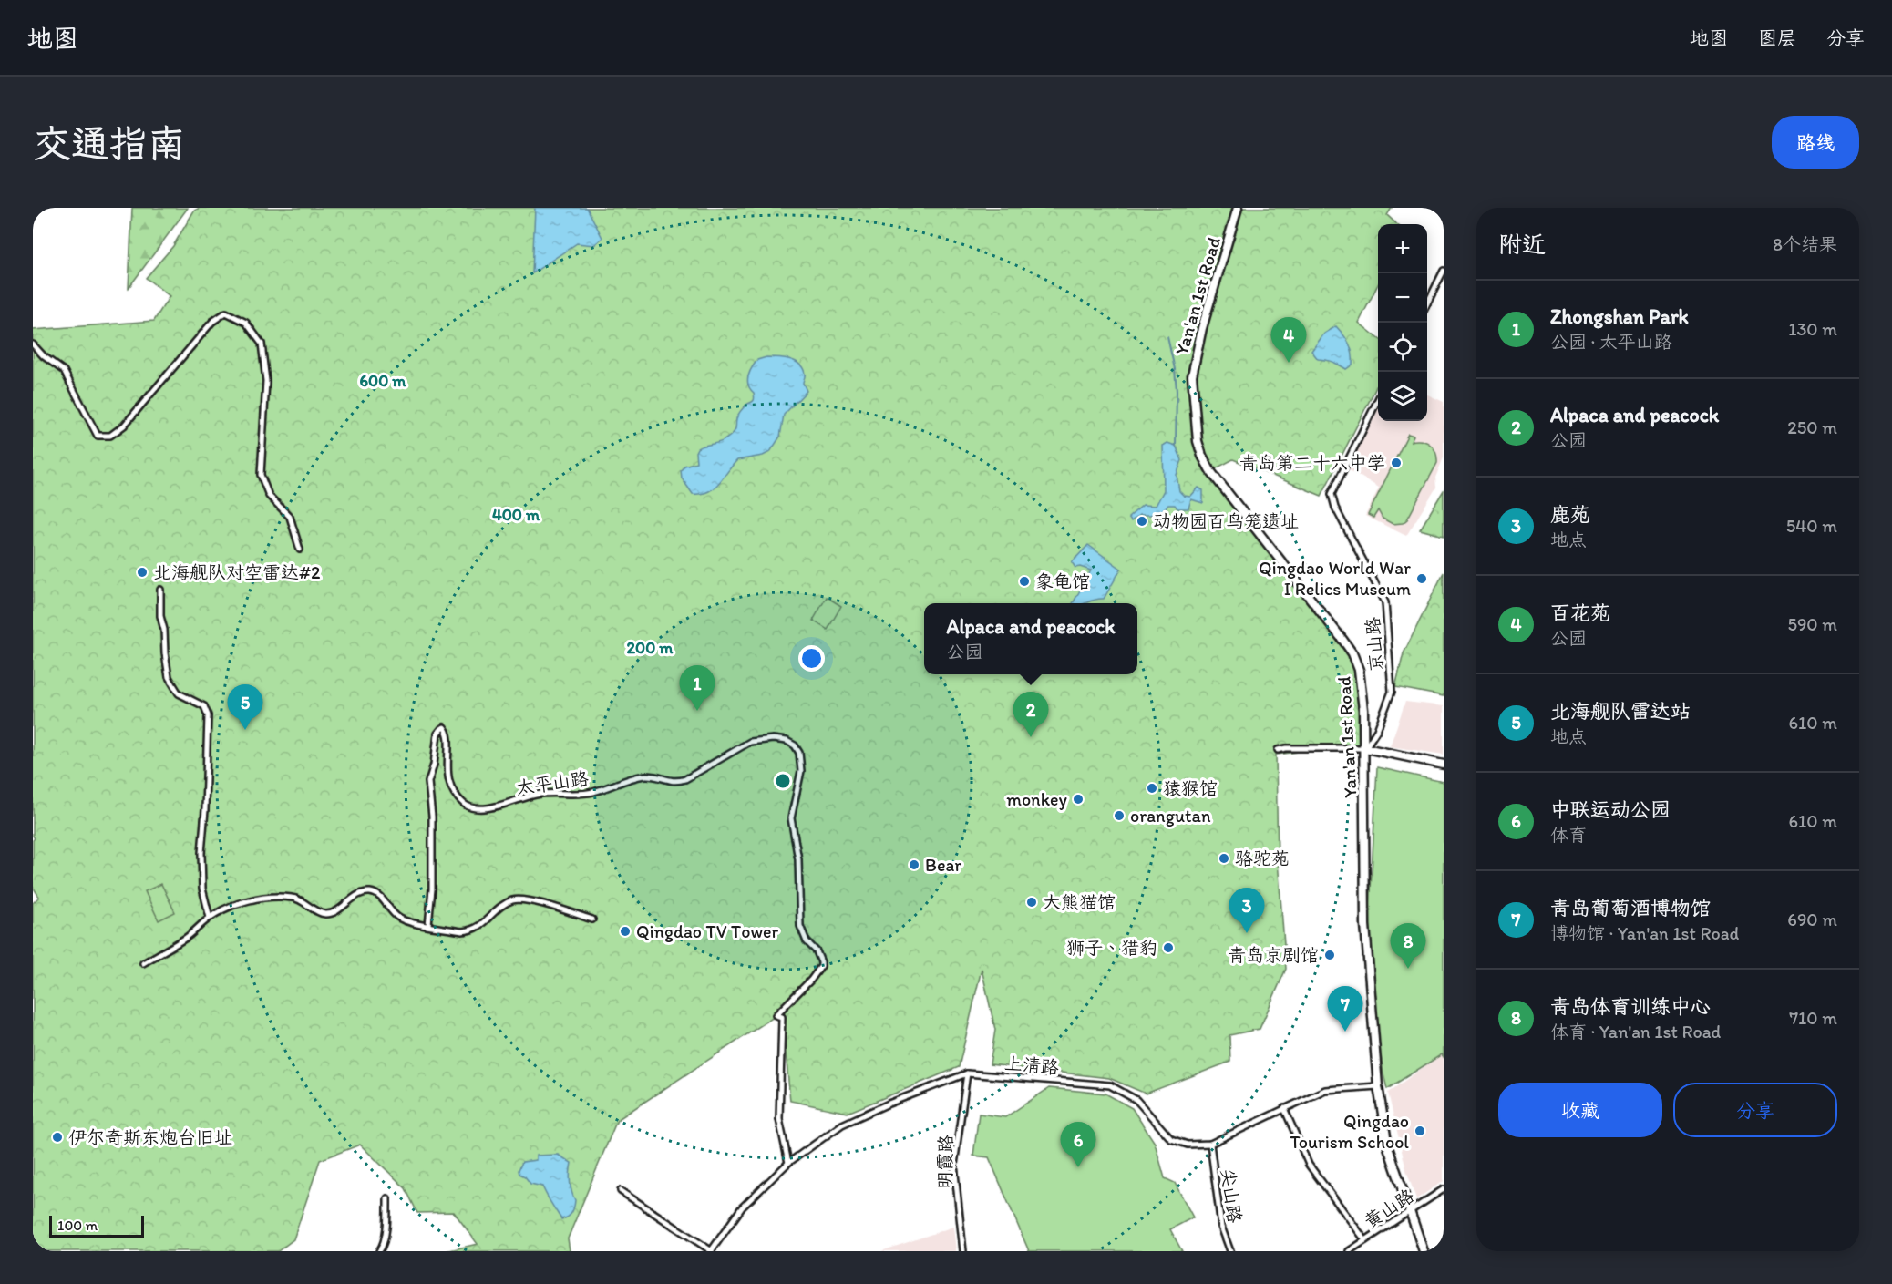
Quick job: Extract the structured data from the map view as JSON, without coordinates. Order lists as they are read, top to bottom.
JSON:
{
  "streets": {
    "main road": ["Yan'an 1st Road"],
    "street": [
      "京山路",
      "太平山路",
      "上清路",
      "明霞路",
      "尖山路",
      "黄山路"
    ]
  },
  "crossings": [
    ["Yan'an 1st Road", "京山路"],
    ["Yan'an 1st Road", "上清路"],
    ["Yan'an 1st Road", "黄山路"],
    ["太平山路", "上清路"],
    ["上清路", "明霞路"],
    ["上清路", "尖山路"]
  ],
  "places": [
    "青岛第二十六中学",
    "动物园百鸟笼遗址",
    "北海舰队对空雷达#2",
    "Qingdao World War I Relics Museum",
    "象龟馆",
    "猿猴馆",
    "monkey",
    "orangutan",
    "骆驼苑",
    "Bear",
    "大熊猫馆",
    "Qingdao TV Tower",
    "狮子、猎豹",
    "青岛京剧馆",
    "Qingdao Tourism School",
    "伊尔奇斯东炮台旧址"
  ],
  "scale_bar": "100 m",
  "page": {
    "header": "地图",
    "nav": ["地图", "图层", "分享"],
    "buttons": [
      "路线",
      ["收藏", "分享"]
    ],
    "title": "交通指南",
    "heading": ["附近", "8个结果"],
    "map_buttons": ["+", "−"],
    "list": [
      {
        "mark": "1",
        "name": "Zhongshan Park",
        "note": "公园 · 太平山路",
        "value": "130 m"
      },
      {
        "mark": "2",
        "name": "Alpaca and peacock",
        "note": "公园",
        "value": "250 m"
      },
      {
        "mark": "3",
        "name": "鹿苑",
        "note": "地点",
        "value": "540 m"
      },
      {
        "mark": "4",
        "name": "百花苑",
        "note": "公园",
        "value": "590 m"
      },
      {
        "mark": "5",
        "name": "北海舰队雷达站",
        "note": "地点",
        "value": "610 m"
      },
      {
        "mark": "6",
        "name": "中联运动公园",
        "note": "体育",
        "value": "610 m"
      },
      {
        "mark": "7",
        "name": "青岛葡萄酒博物馆",
        "note": "博物馆 · Yan'an 1st Road",
        "value": "690 m"
      },
      {
        "mark": "8",
        "name": "青岛体育训练中心",
        "note": "体育 · Yan'an 1st Road",
        "value": "710 m"
      }
    ],
    "pins": [
      "4",
      "1",
      "5",
      "2",
      "3",
      "8",
      "7",
      "6"
    ],
    "popup": ["Alpaca and peacock", "公园"],
    "scale": "100 m"
  },
  "rings": ["600 m", "400 m", "200 m"]
}
